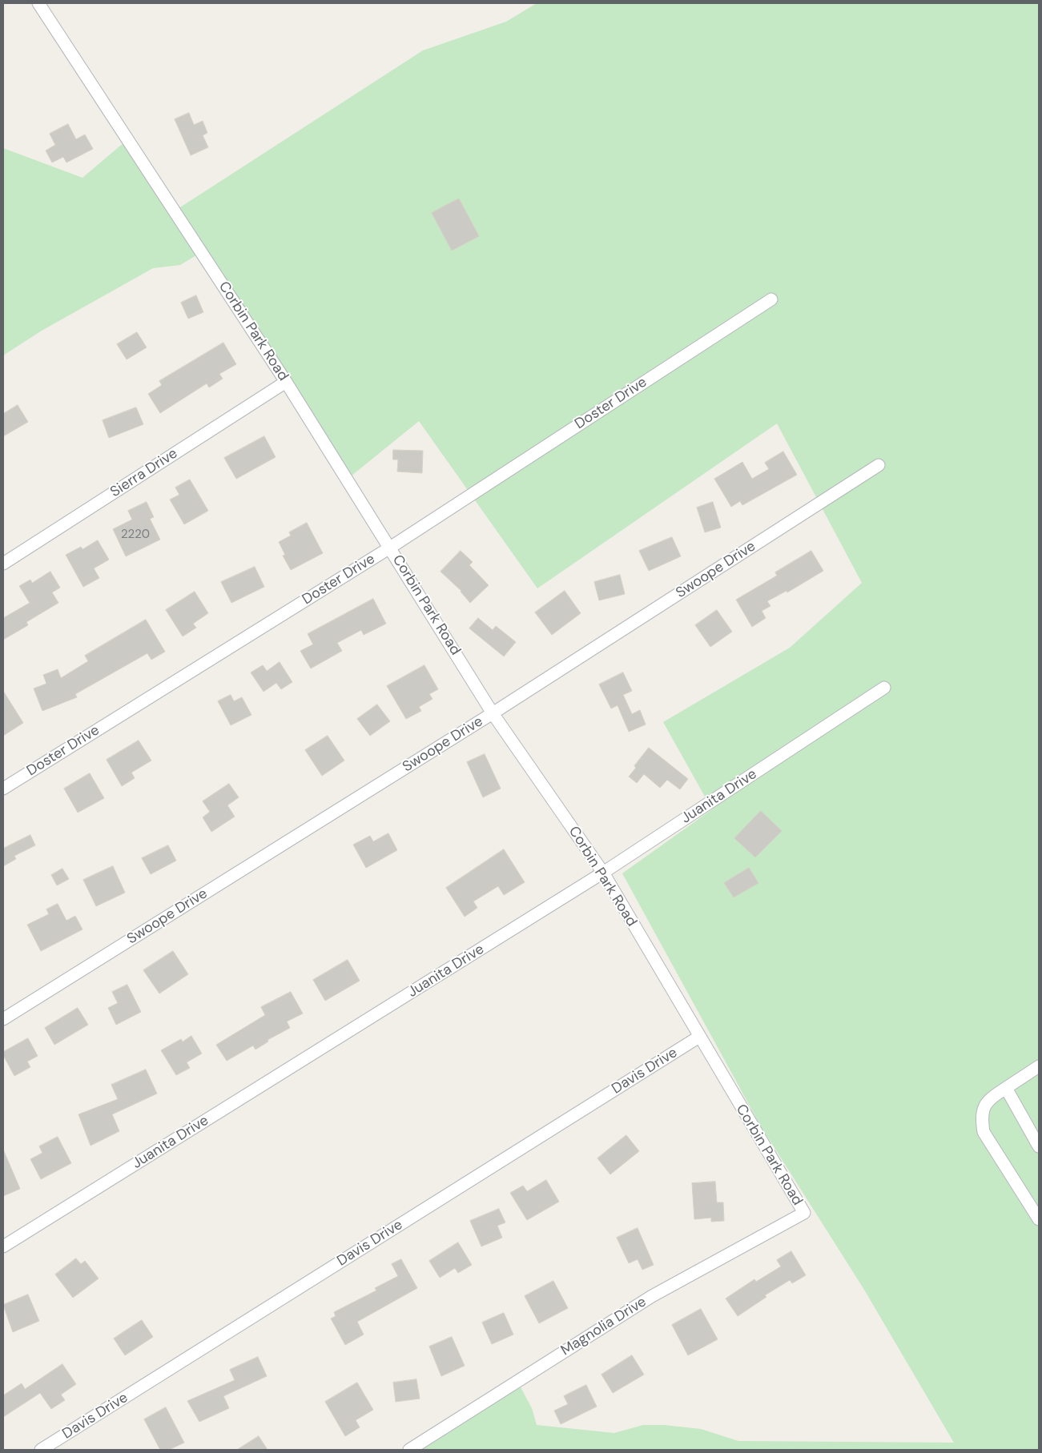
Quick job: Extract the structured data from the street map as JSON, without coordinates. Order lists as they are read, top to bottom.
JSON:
{
  "streets": {
    "street": [
      "Corbin Park Road",
      "Doster Drive",
      "Sierra Drive",
      "Swoope Drive",
      "Juanita Drive",
      "Davis Drive",
      "Magnolia Drive"
    ]
  },
  "crossings": [
    ["Corbin Park Road", "Doster Drive"],
    ["Corbin Park Road", "Sierra Drive"],
    ["Corbin Park Road", "Swoope Drive"],
    ["Corbin Park Road", "Juanita Drive"],
    ["Corbin Park Road", "Davis Drive"],
    ["Corbin Park Road", "Magnolia Drive"]
  ],
  "house_numbers": ["2220"]
}
